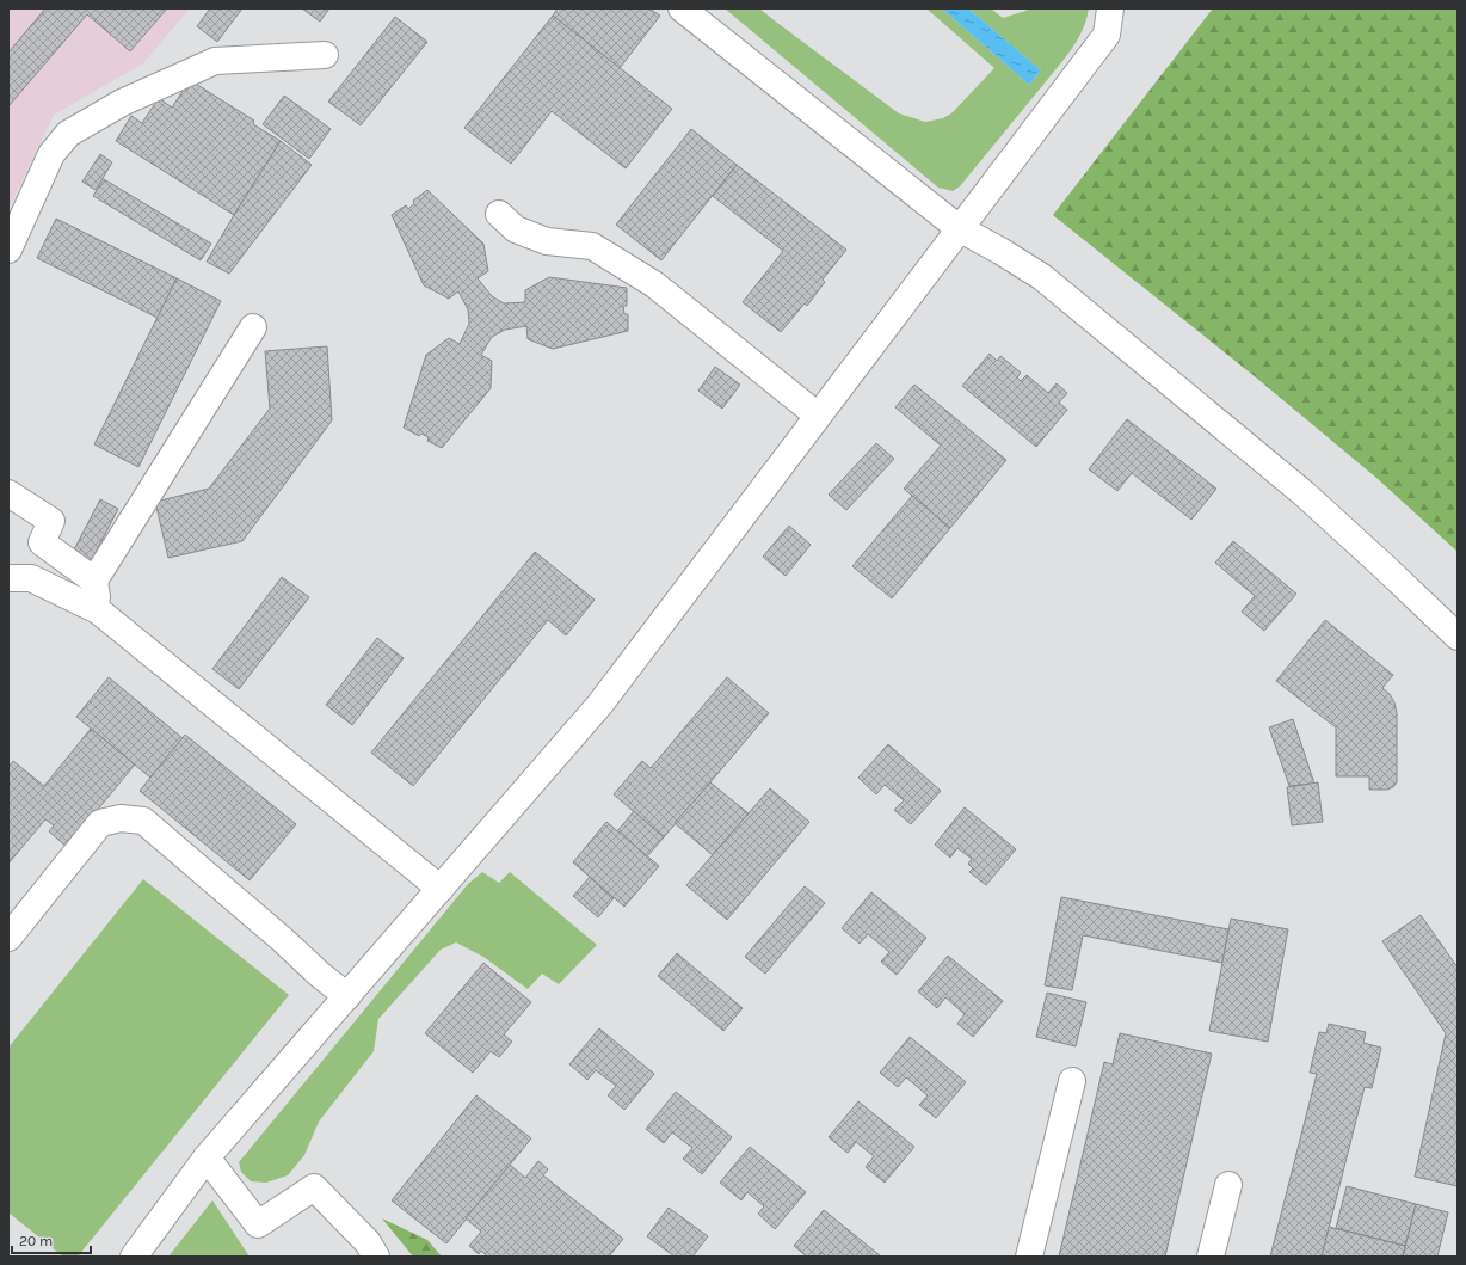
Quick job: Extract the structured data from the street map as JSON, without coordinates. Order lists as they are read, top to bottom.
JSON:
{
  "scale_bar": "20 m"
}
